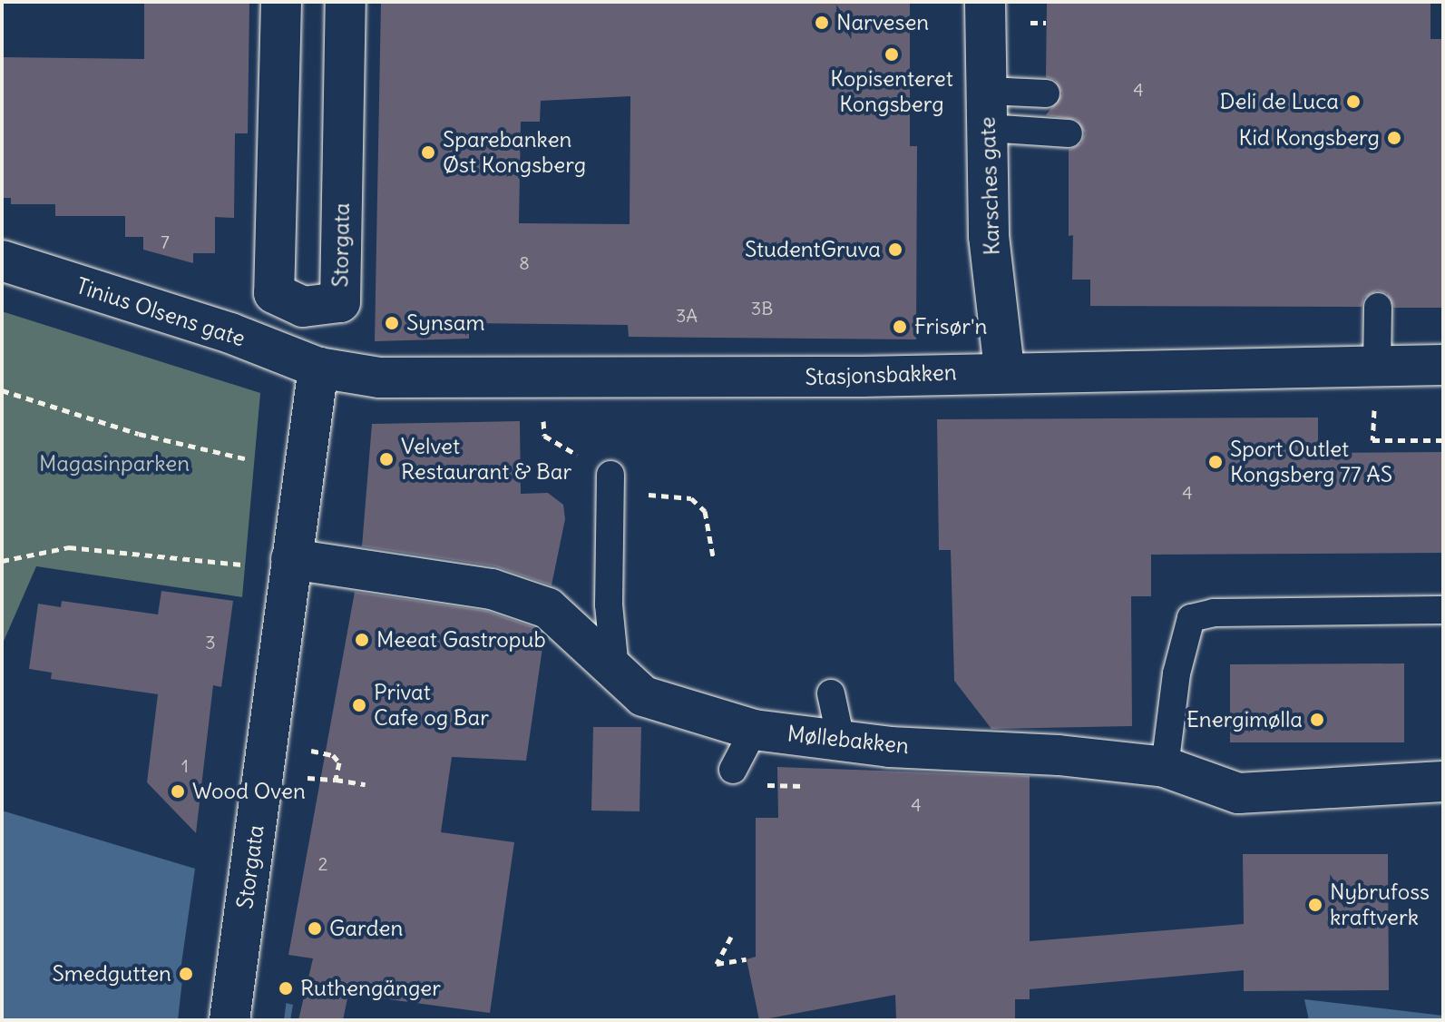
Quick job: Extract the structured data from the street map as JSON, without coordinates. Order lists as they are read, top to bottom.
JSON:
{
  "streets": {
    "street": [
      "Karsches gate",
      "Storgata",
      "Tinius Olsens gate",
      "Stasjonsbakken",
      "Møllebakken"
    ]
  },
  "crossings": [
    ["Karsches gate", "Stasjonsbakken"],
    ["Storgata", "Tinius Olsens gate"],
    ["Storgata", "Stasjonsbakken"],
    ["Storgata", "Møllebakken"],
    ["Tinius Olsens gate", "Stasjonsbakken"]
  ],
  "parks": ["Magasinparken"],
  "places": [
    "Narvesen",
    "Kopisenteret Kongsberg",
    "Deli de Luca",
    "Kid Kongsberg",
    "Sparebanken Øst Kongsberg",
    "StudentGruva",
    "Synsam",
    "Frisør'n",
    "Velvet Restaurant & Bar",
    "Sport Outlet Kongsberg 77 AS",
    "Meeat Gastropub",
    "Privat Cafe og Bar",
    "Energimølla",
    "Wood Oven",
    "Nybrufoss kraftverk",
    "Garden",
    "Smedgutten",
    "Ruthengänger"
  ],
  "house_numbers": [
    "4",
    "7",
    "8",
    "3B",
    "3A",
    "4",
    "3",
    "1",
    "4",
    "2"
  ]
}
